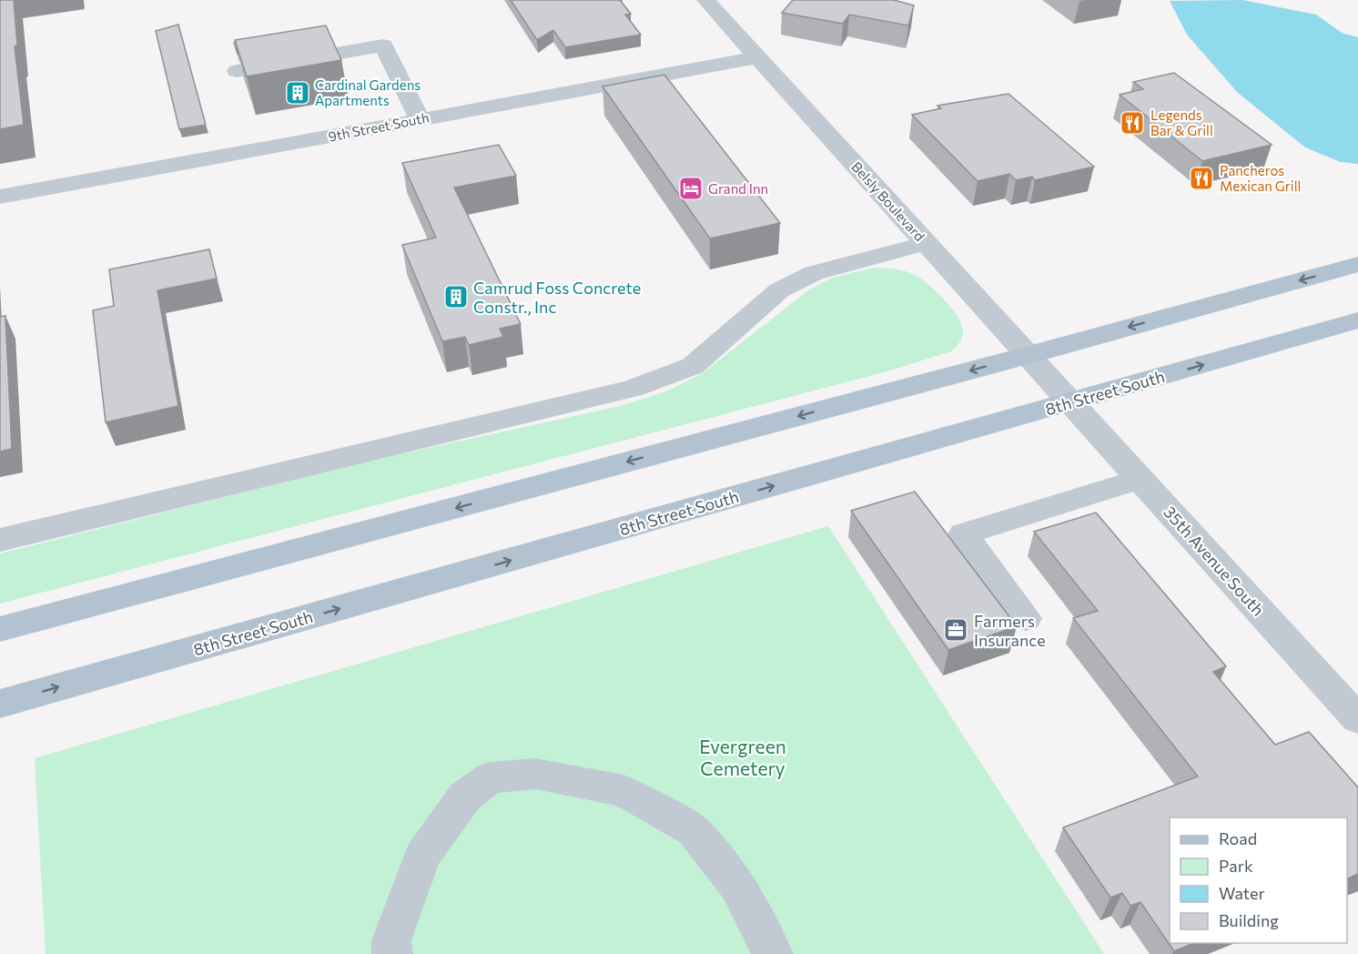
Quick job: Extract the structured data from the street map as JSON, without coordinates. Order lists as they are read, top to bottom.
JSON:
{
  "streets": {
    "main road": ["8th Street South"],
    "street": ["9th Street South", "Belsly Boulevard", "35th Avenue South"]
  },
  "crossings": [
    ["9th Street South", "Belsly Boulevard"],
    ["Belsly Boulevard", "8th Street South"],
    ["Belsly Boulevard", "35th Avenue South"],
    ["8th Street South", "35th Avenue South"]
  ],
  "parks": ["Evergreen Cemetery"],
  "places": {
    "building": ["Cardinal Gardens Apartments", "Camrud Foss Concrete Constr., Inc"],
    "restaurant": ["Legends Bar & Grill", "Pancheros Mexican Grill"],
    "hotel": ["Grand Inn"],
    "office": ["Farmers Insurance"]
  },
  "legend": [
    "Road",
    "Park",
    "Water",
    "Building"
  ]
}
